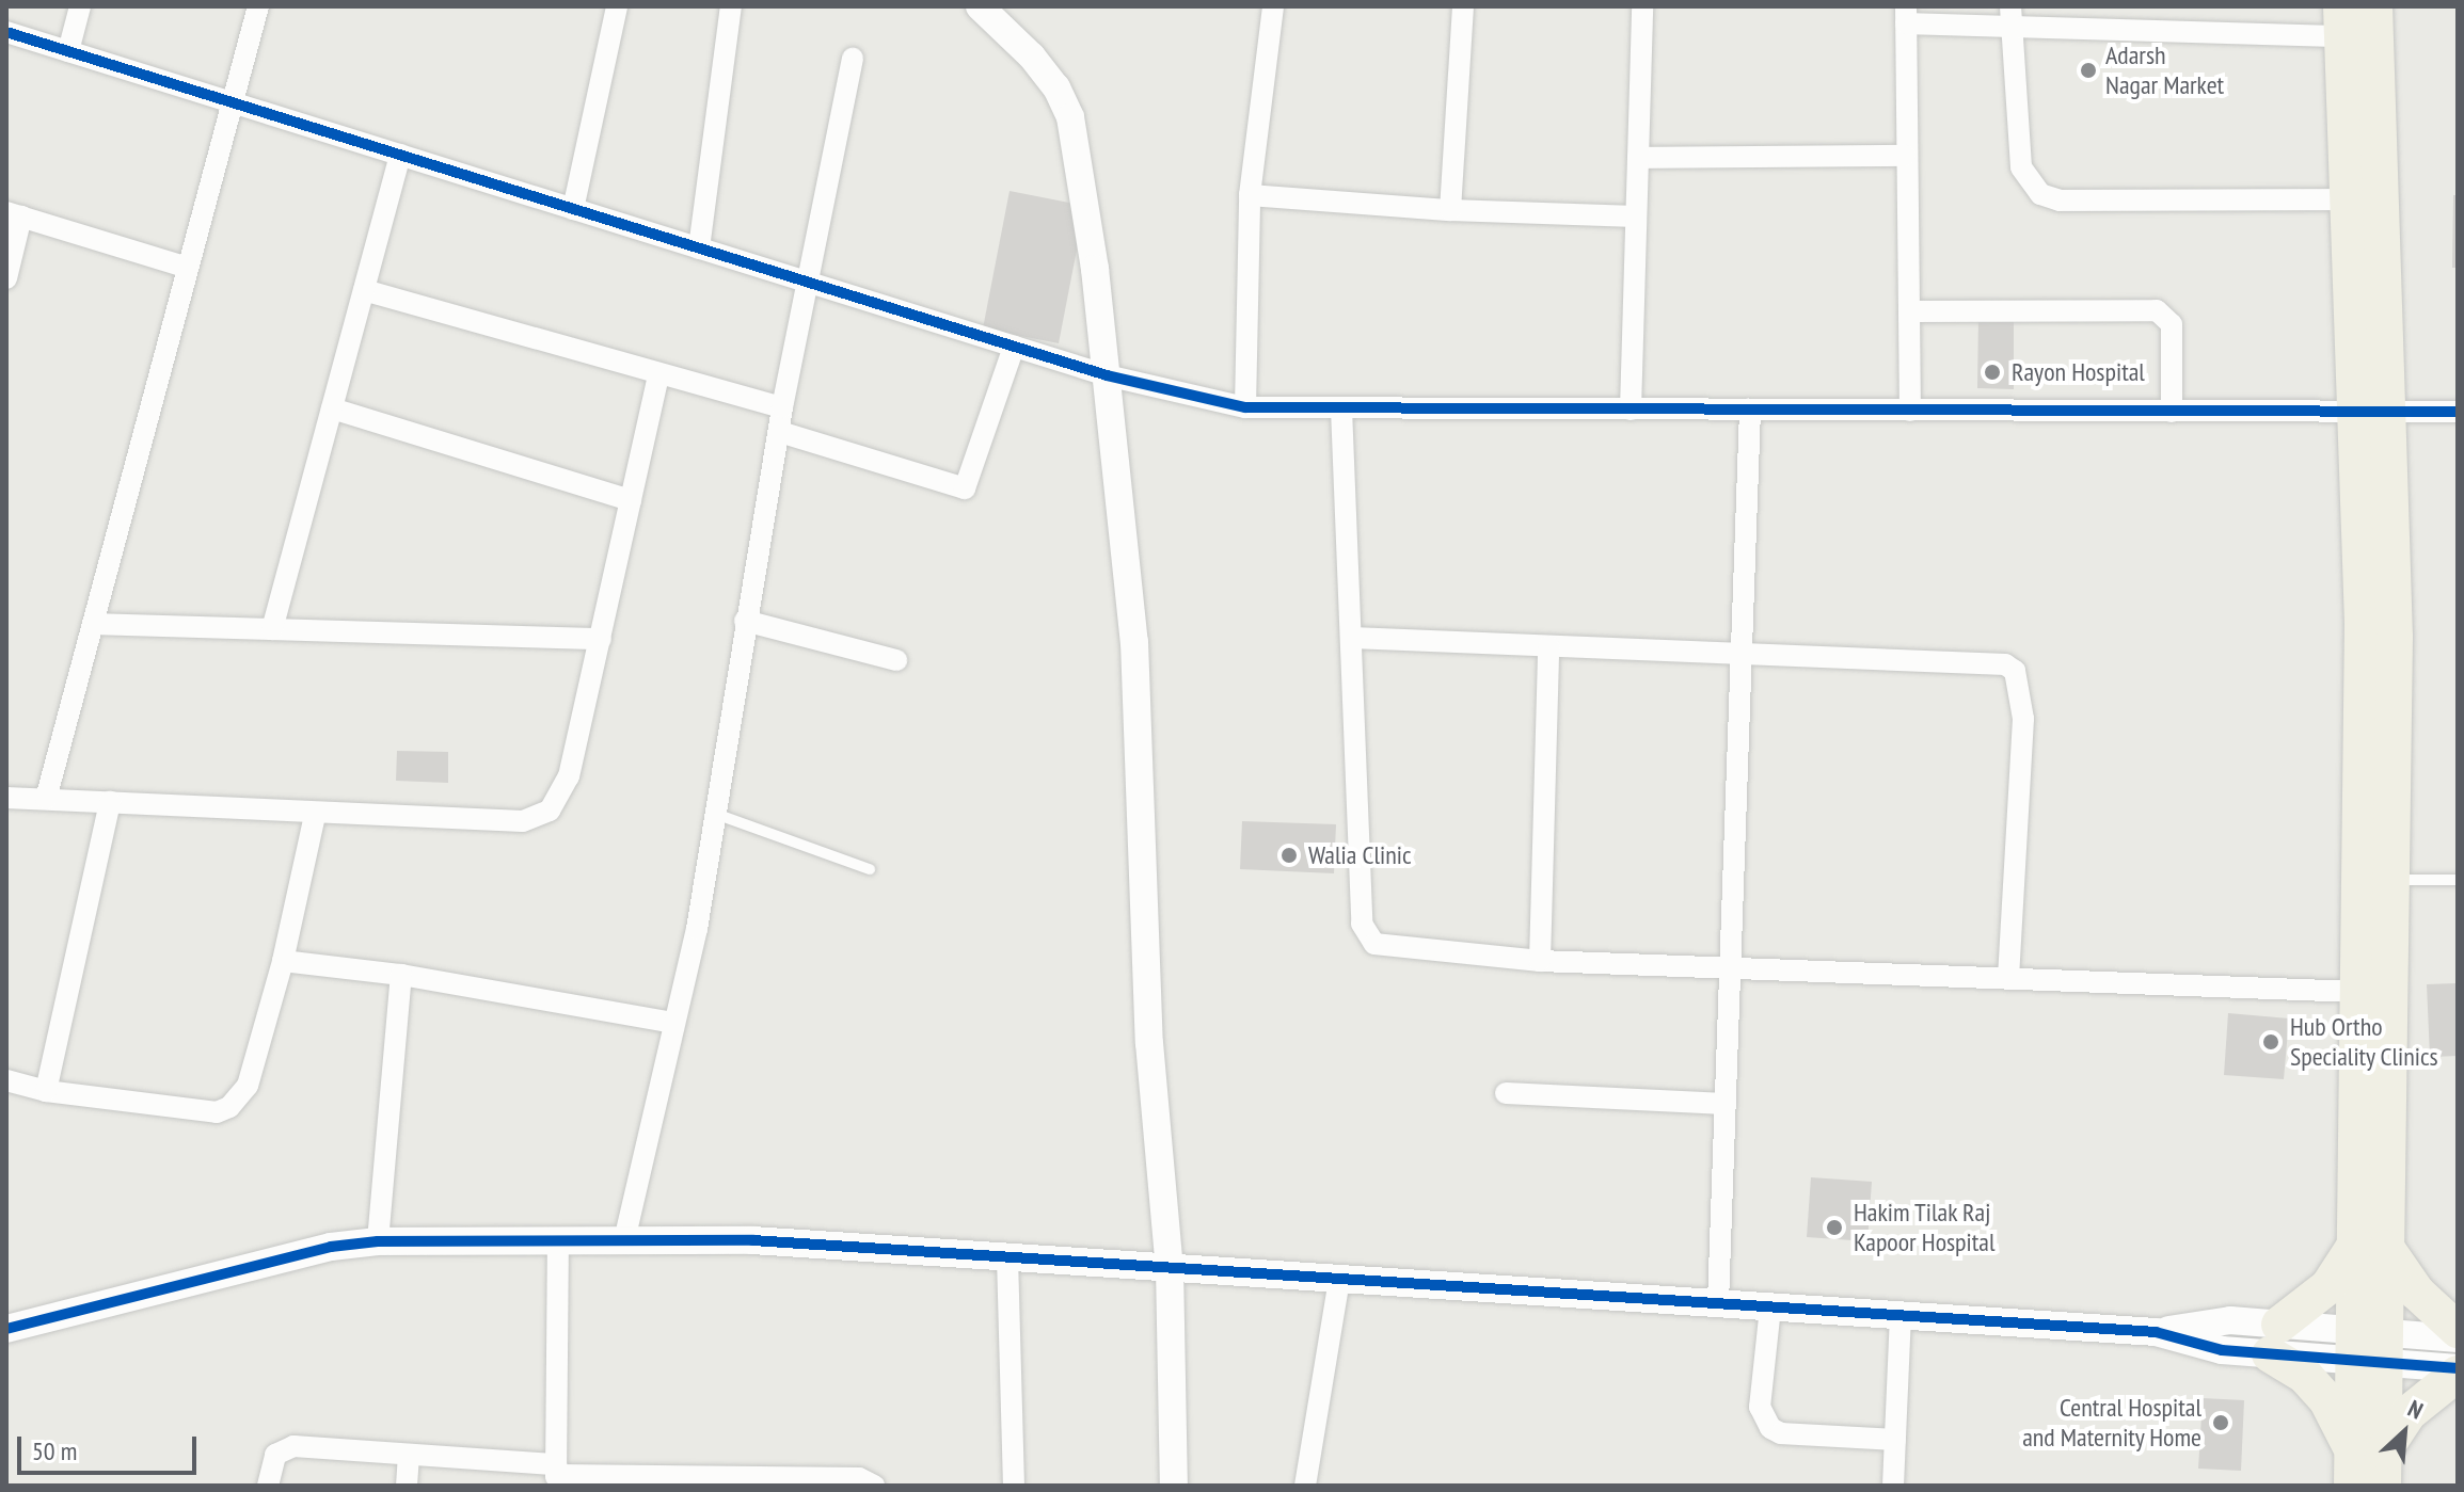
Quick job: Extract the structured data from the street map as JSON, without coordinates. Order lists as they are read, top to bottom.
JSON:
{
  "places": [
    "Adarsh Nagar Market",
    "Rayon Hospital",
    "Walia Clinic",
    "Hub Ortho Speciality Clinics",
    "Hakim Tilak Raj Kapoor Hospital",
    "Central Hospital and Maternity Home"
  ],
  "scale_bar": "50 m",
  "north": "top right"
}
